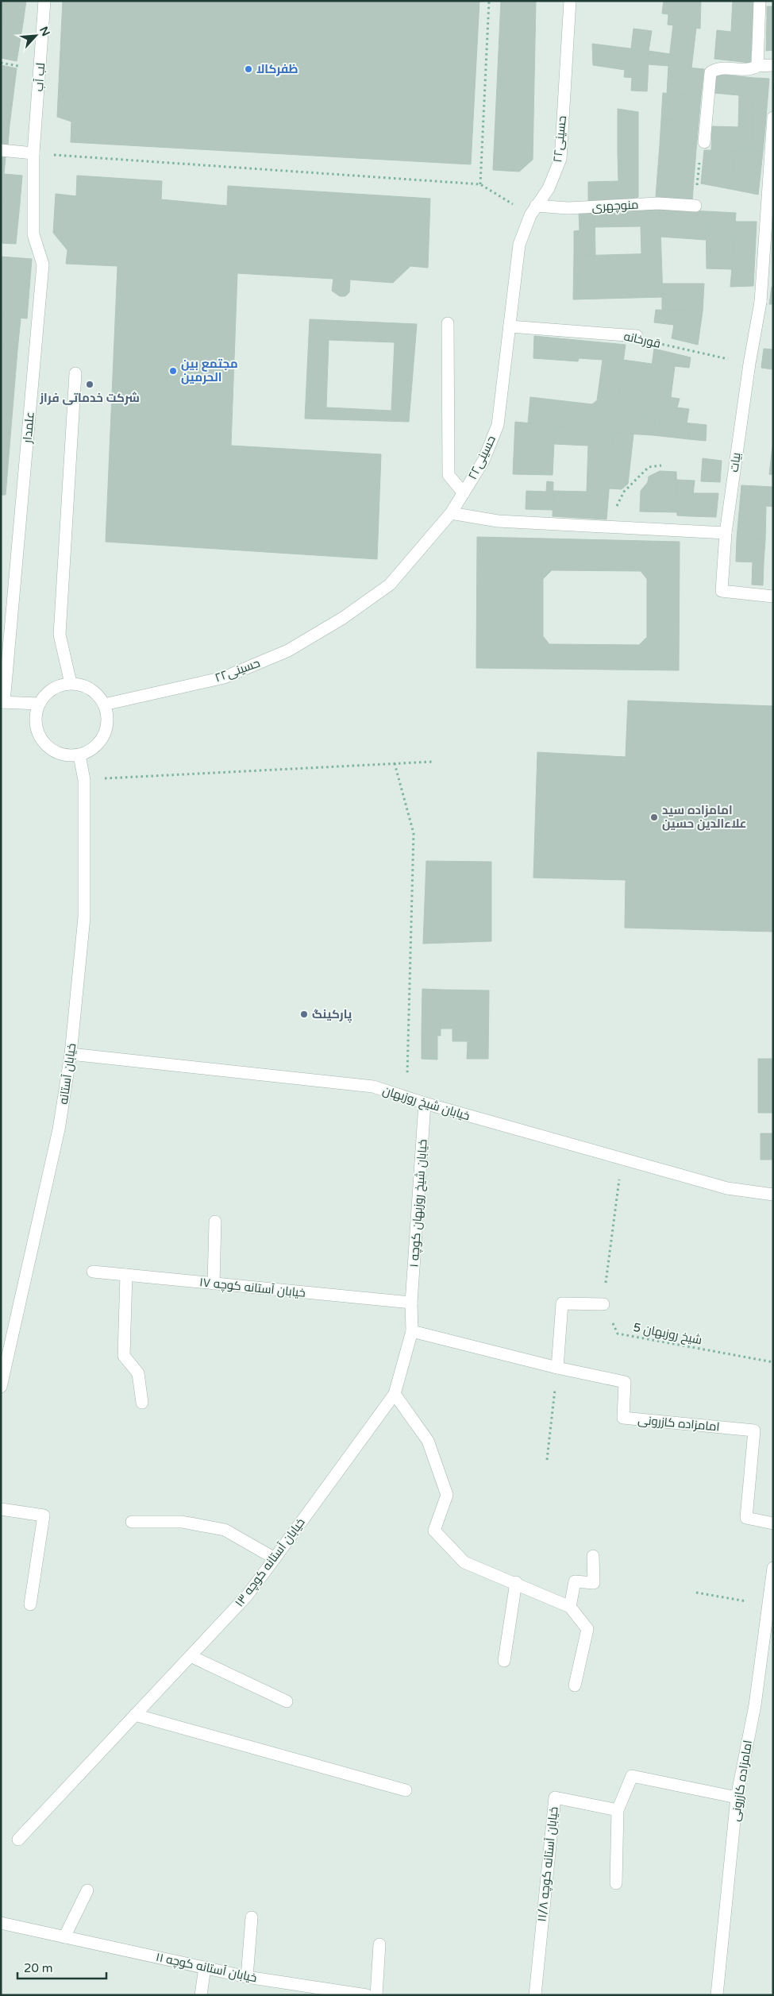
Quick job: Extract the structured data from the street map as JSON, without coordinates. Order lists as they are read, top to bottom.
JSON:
{
  "streets": {
    "street": [
      "لب آب",
      "حسینی۲۲",
      "منوچهری",
      "قورخانه",
      "علمدار",
      "بیات",
      "خیابان آستانه",
      "خیابان شیخ روزبهان",
      "خیابان شیخ روزبهان کوچه ۱",
      "خیابان آستانه کوچه ۱۷",
      "امامزاده کازرونی",
      "خیابان آستانه کوچه ۱۳",
      "خیابان آستانه کوچه ۱۱/۸",
      "خیابان آستانه کوچه ۱۱"
    ],
    "path": ["شیخ روزبهان 5"]
  },
  "crossings": [
    ["لب آب", "علمدار"],
    ["حسینی۲۲", "منوچهری"],
    ["حسینی۲۲", "قورخانه"],
    ["حسینی۲۲", "خیابان آستانه"],
    ["قورخانه", "بیات"],
    ["خیابان آستانه", "خیابان شیخ روزبهان"],
    ["خیابان شیخ روزبهان", "خیابان شیخ روزبهان کوچه ۱"],
    ["خیابان شیخ روزبهان کوچه ۱", "خیابان آستانه کوچه ۱۷"],
    ["خیابان شیخ روزبهان کوچه ۱", "خیابان آستانه کوچه ۱۳"],
    ["خیابان آستانه کوچه ۱۷", "خیابان آستانه کوچه ۱۳"],
    ["امامزاده کازرونی", "خیابان آستانه کوچه ۱۳"]
  ],
  "places": [
    "ظفرکالا",
    "مجتمع بین الحرمین",
    "شرکت خدماتی فراز",
    "امامزاده سید علاءالدین حسین",
    "پارکینگ"
  ],
  "scale_bar": "20 m",
  "north": "top right"
}
